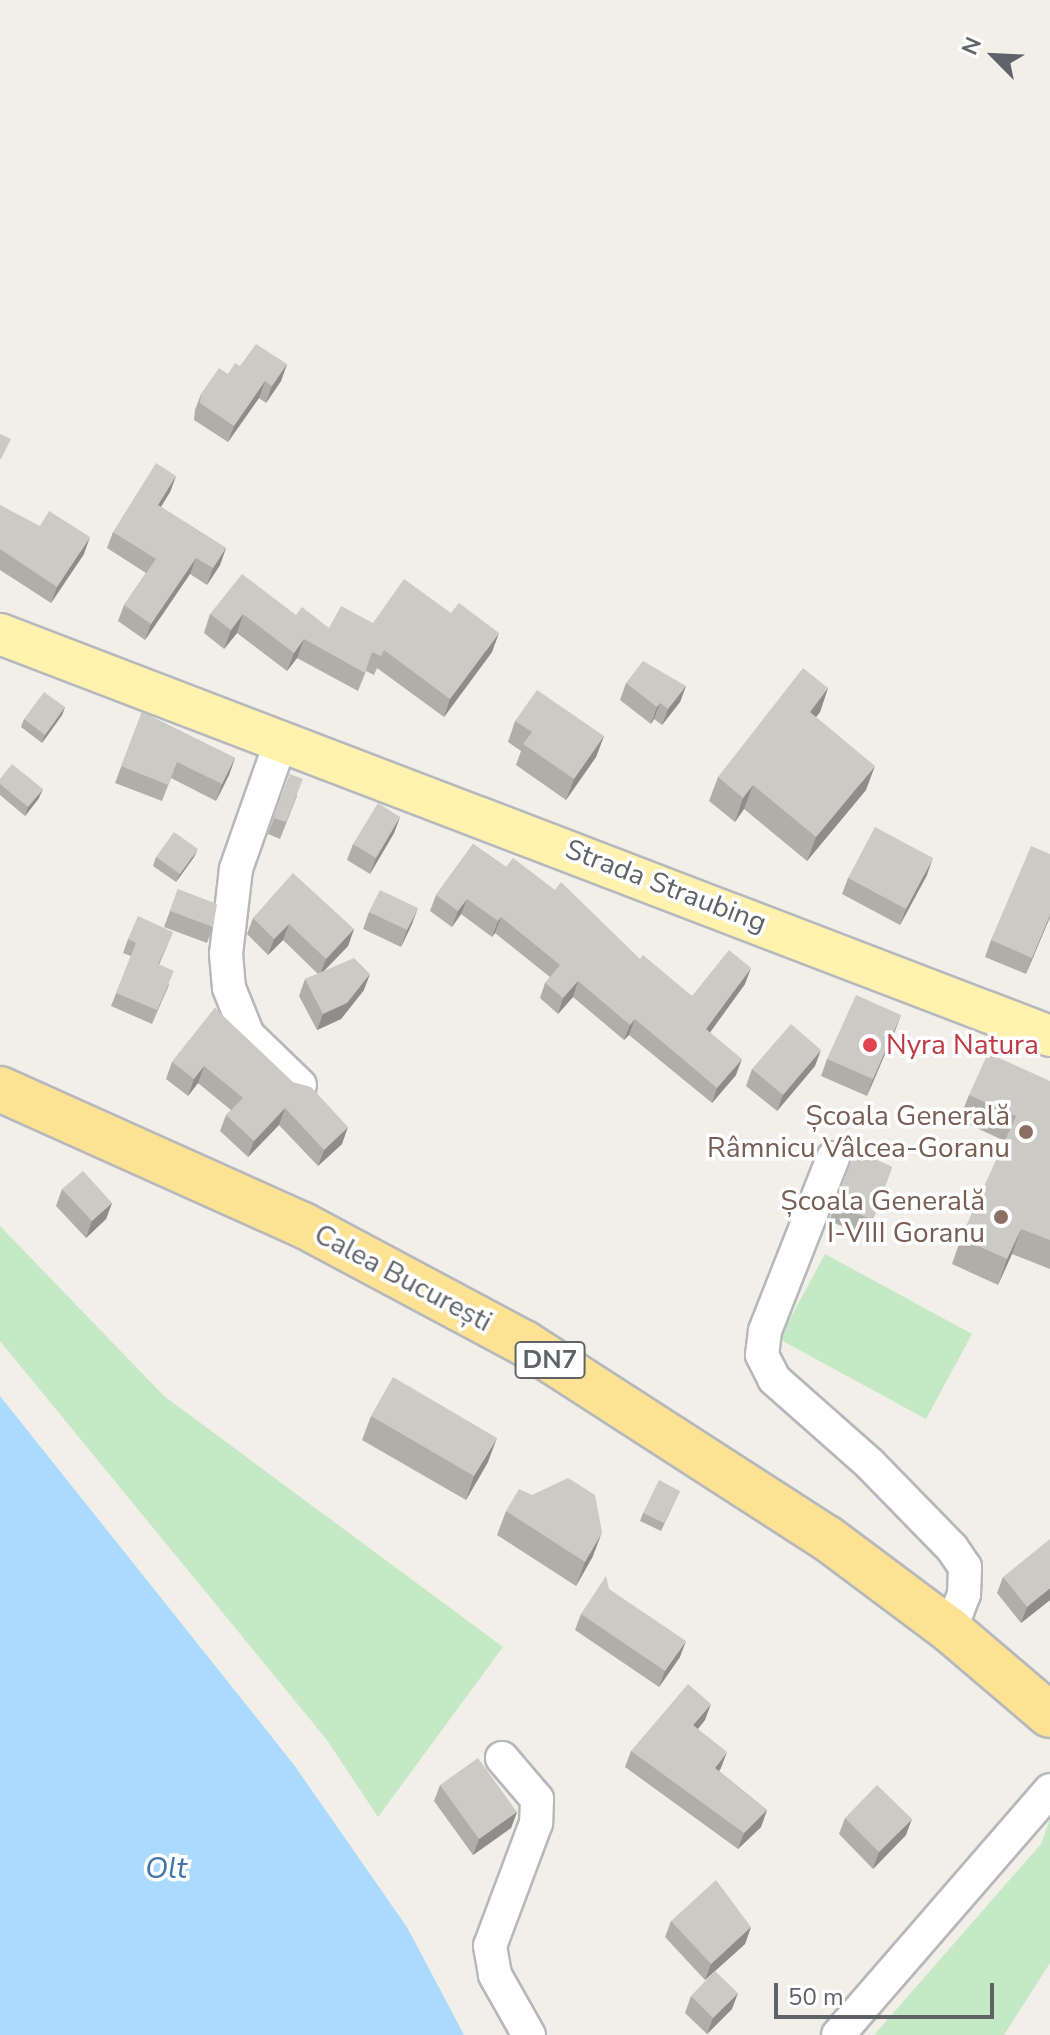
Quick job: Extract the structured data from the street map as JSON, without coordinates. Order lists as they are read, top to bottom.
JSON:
{
  "streets": {
    "highway": ["Calea București", "DN7"],
    "main road": ["Strada Straubing"]
  },
  "water": ["Olt"],
  "places": ["Nyra Natura", "Școala Generală Râmnicu Vâlcea-Goranu", "Școala Generală I-VIII Goranu"],
  "scale_bar": "50 m",
  "north": "top left"
}
